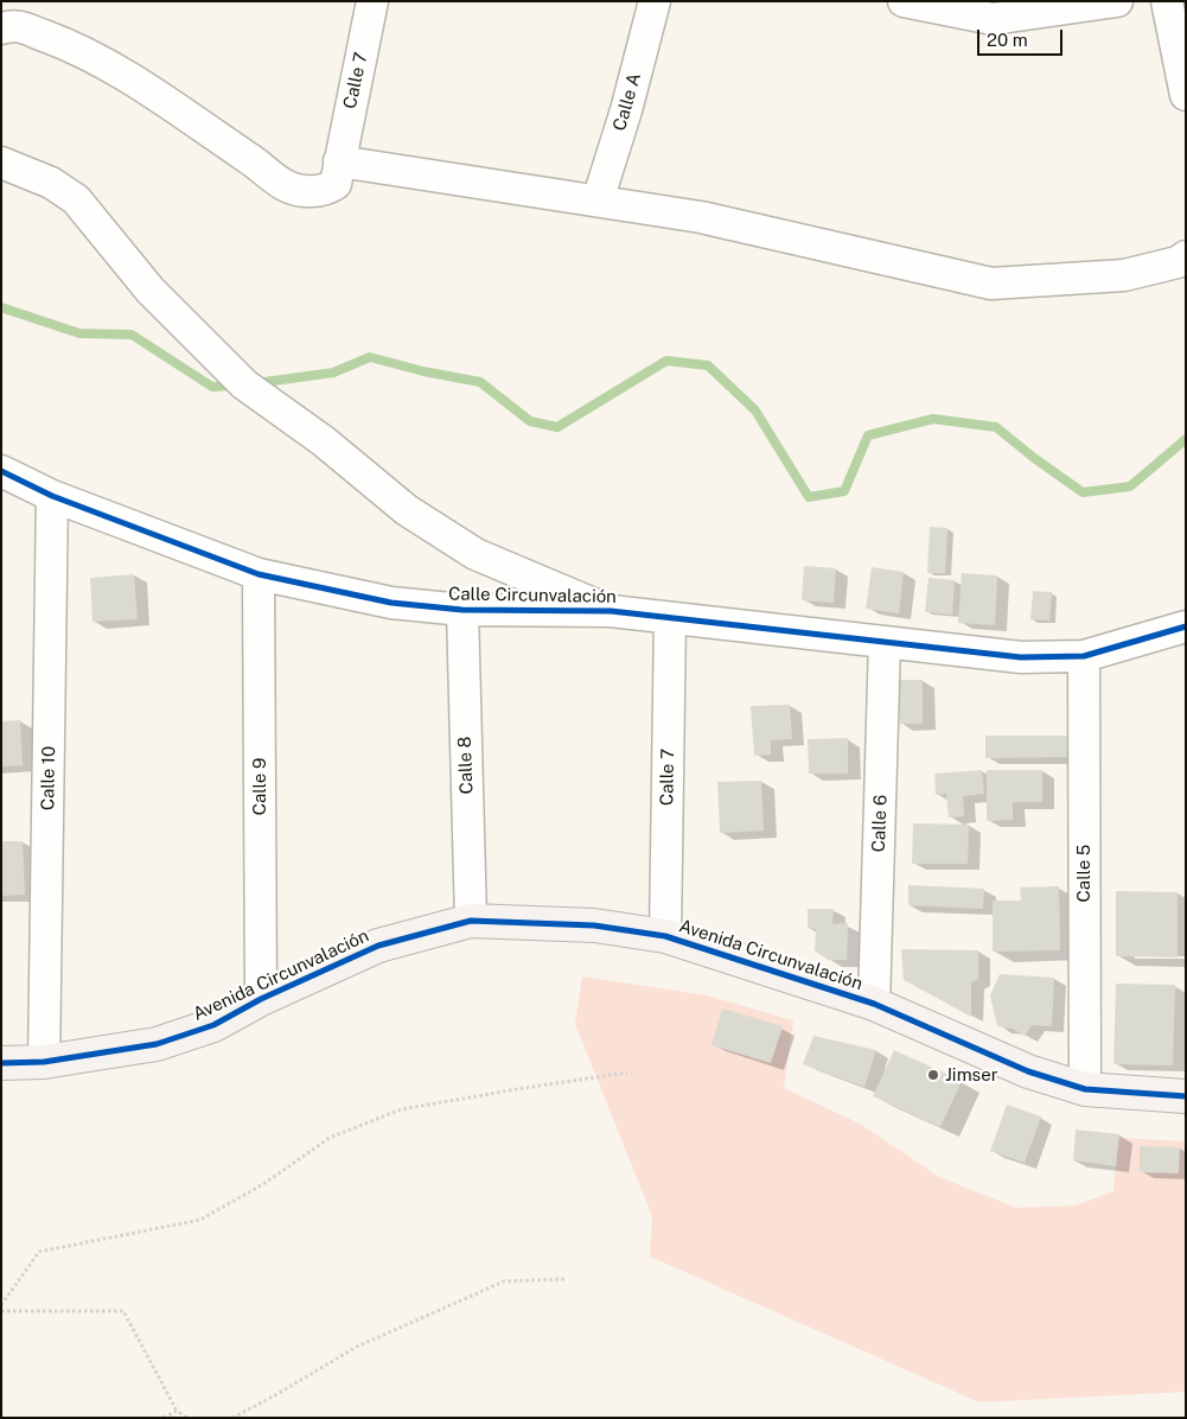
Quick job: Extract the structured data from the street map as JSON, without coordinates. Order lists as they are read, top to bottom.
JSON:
{
  "streets": {
    "street": [
      "Calle 7",
      "Calle A",
      "Calle Circunvalación",
      "Calle 8",
      "Calle 10",
      "Calle 9",
      "Calle 6",
      "Calle 5",
      "Avenida Circunvalación"
    ]
  },
  "crossings": [
    ["Calle 7", "Calle Circunvalación"],
    ["Calle 7", "Avenida Circunvalación"],
    ["Calle Circunvalación", "Calle 8"],
    ["Calle Circunvalación", "Calle 10"],
    ["Calle Circunvalación", "Calle 9"],
    ["Calle Circunvalación", "Calle 6"],
    ["Calle Circunvalación", "Calle 5"],
    ["Calle 8", "Avenida Circunvalación"],
    ["Calle 10", "Avenida Circunvalación"],
    ["Calle 9", "Avenida Circunvalación"],
    ["Calle 6", "Avenida Circunvalación"],
    ["Calle 5", "Avenida Circunvalación"]
  ],
  "places": ["Jimser"],
  "scale_bar": "20 m"
}
